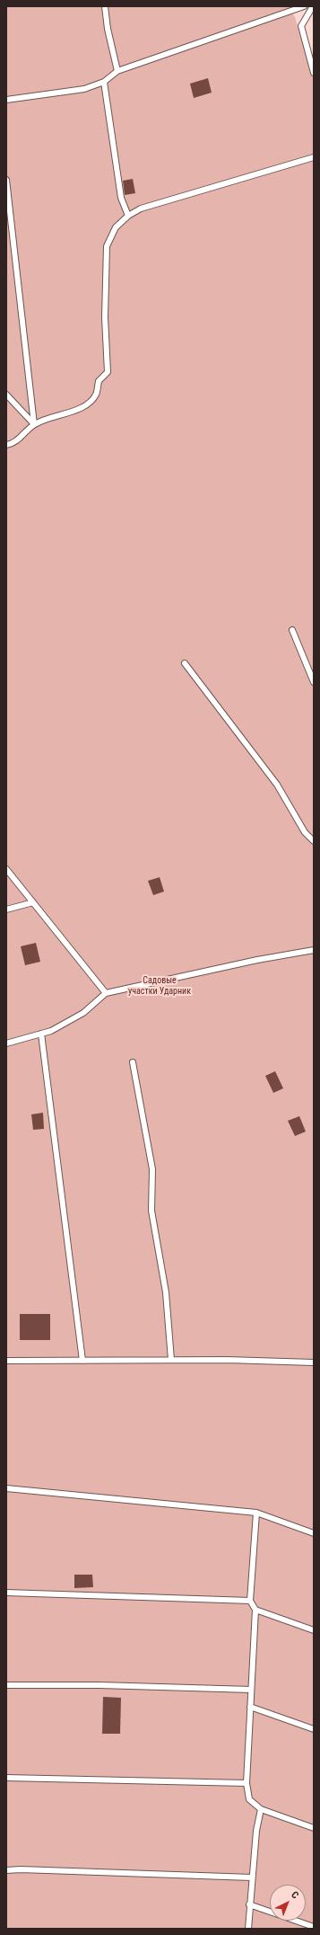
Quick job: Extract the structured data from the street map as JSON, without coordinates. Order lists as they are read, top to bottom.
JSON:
{
  "parks": ["Садовые участки Ударник"],
  "north": "top right"
}
